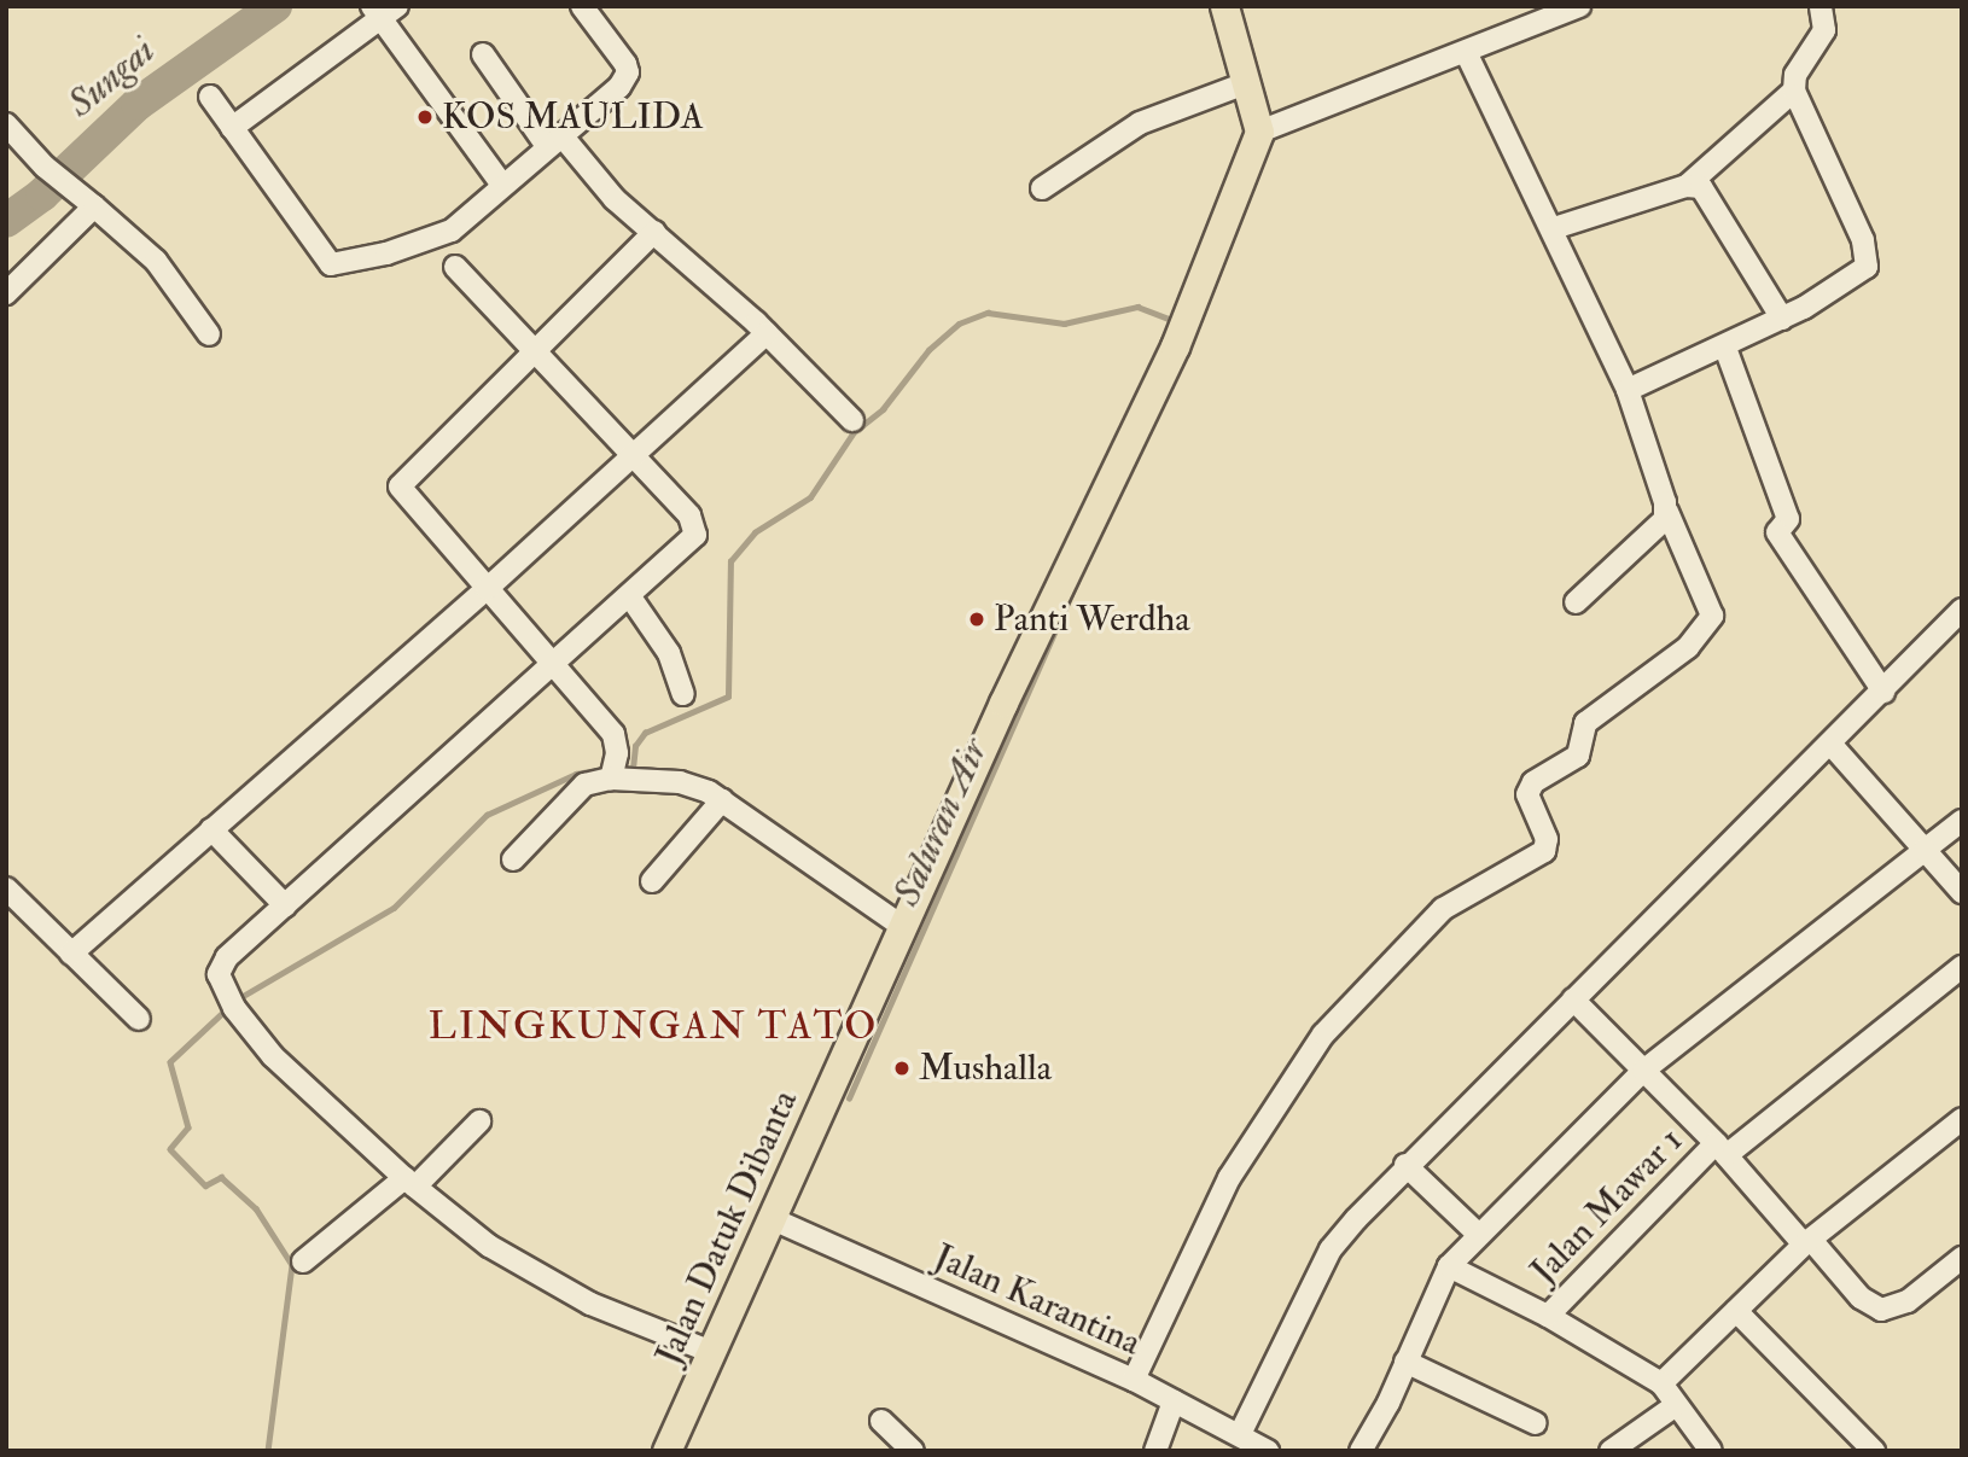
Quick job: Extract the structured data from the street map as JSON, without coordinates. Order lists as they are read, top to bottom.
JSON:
{
  "streets": {
    "main road": ["Jalan Datuk Dibanta"],
    "street": ["Jalan Mawar 1", "Jalan Karantina"]
  },
  "crossings": [
    ["Jalan Datuk Dibanta", "Jalan Karantina"]
  ],
  "districts": ["LINGKUNGAN TATO"],
  "water": ["Sungai", "Saluran Air"],
  "places": ["KOS MAULIDA", "Panti Werdha", "Mushalla"]
}
